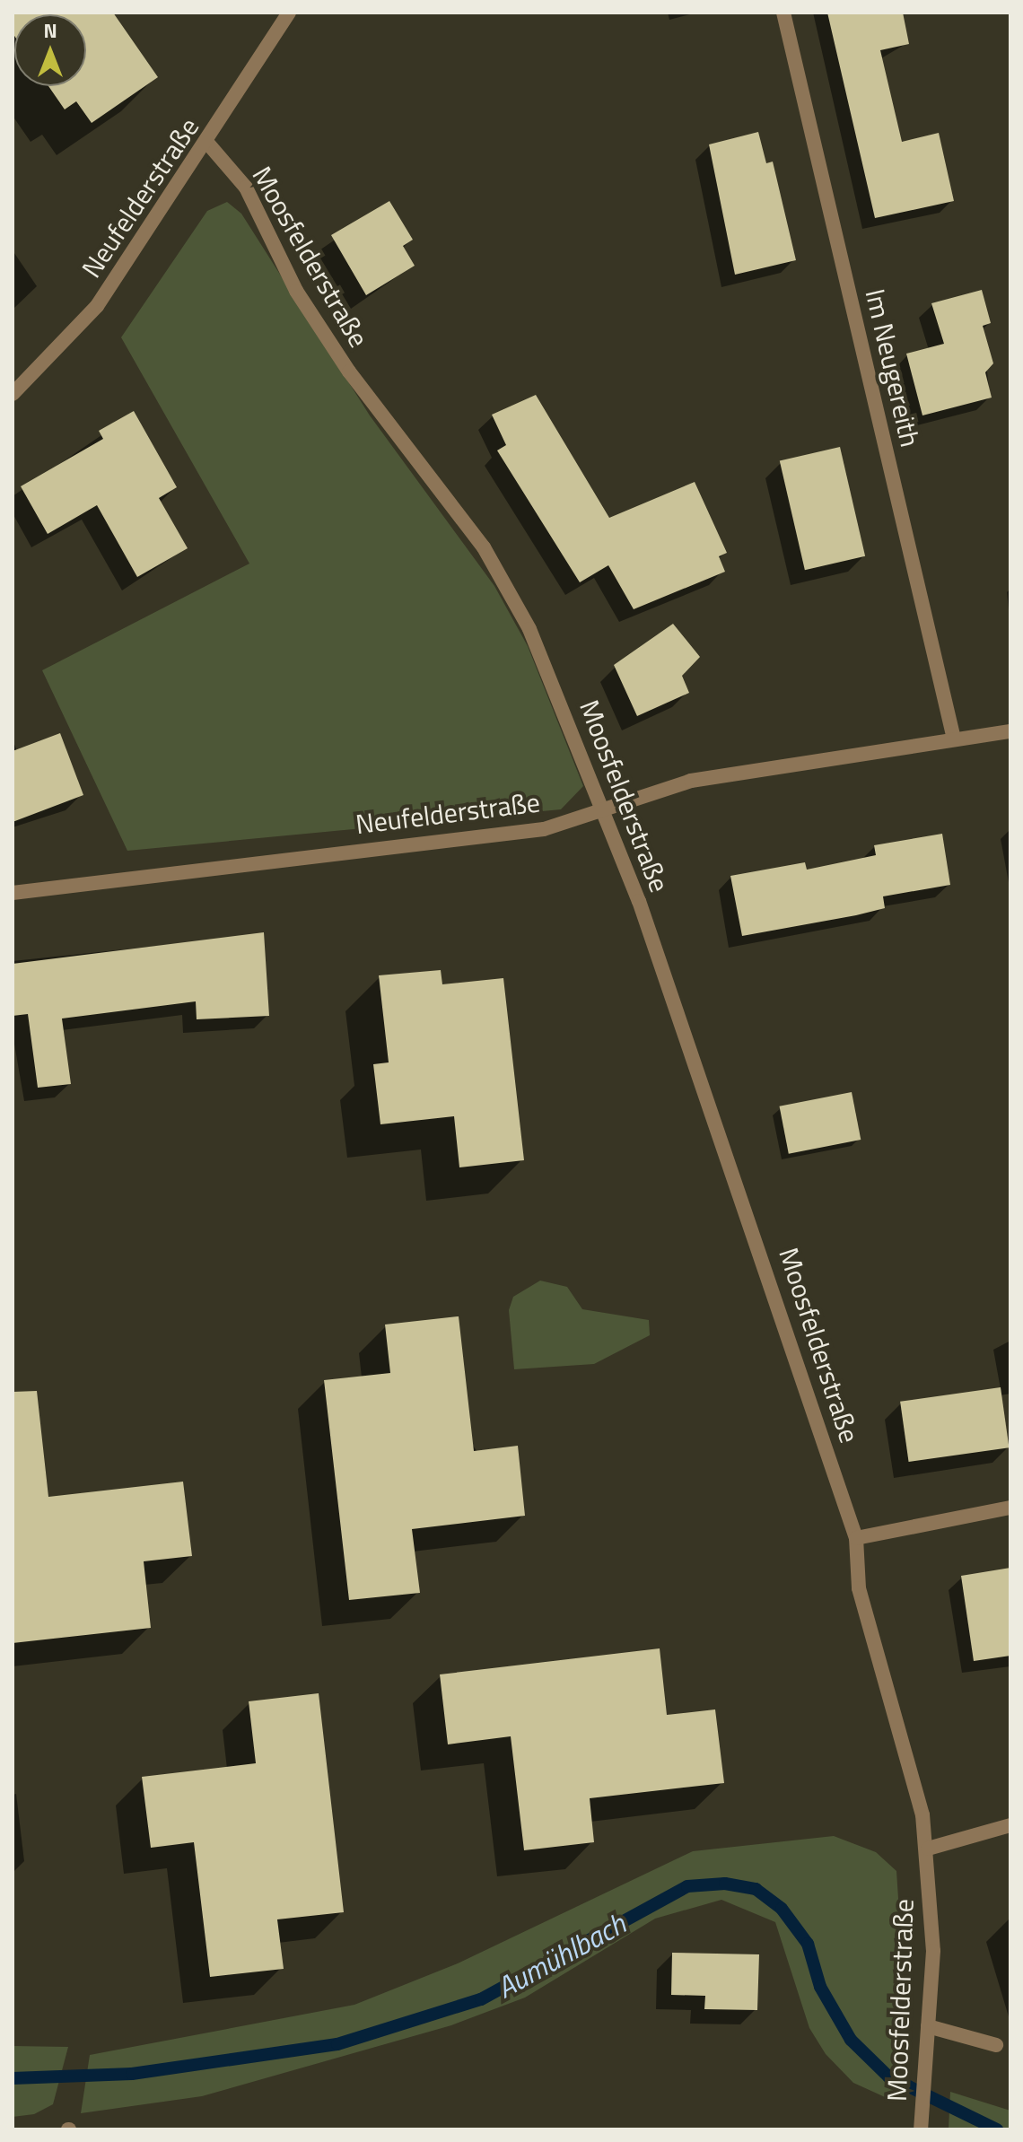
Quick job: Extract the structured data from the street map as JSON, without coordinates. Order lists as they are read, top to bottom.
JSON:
{
  "streets": {
    "street": ["Neufelderstraße", "Moosfelderstraße", "Im Neugereith"]
  },
  "crossings": [
    ["Neufelderstraße", "Moosfelderstraße"],
    ["Neufelderstraße", "Im Neugereith"]
  ],
  "water": ["Aumühlbach"],
  "north": "top"
}
